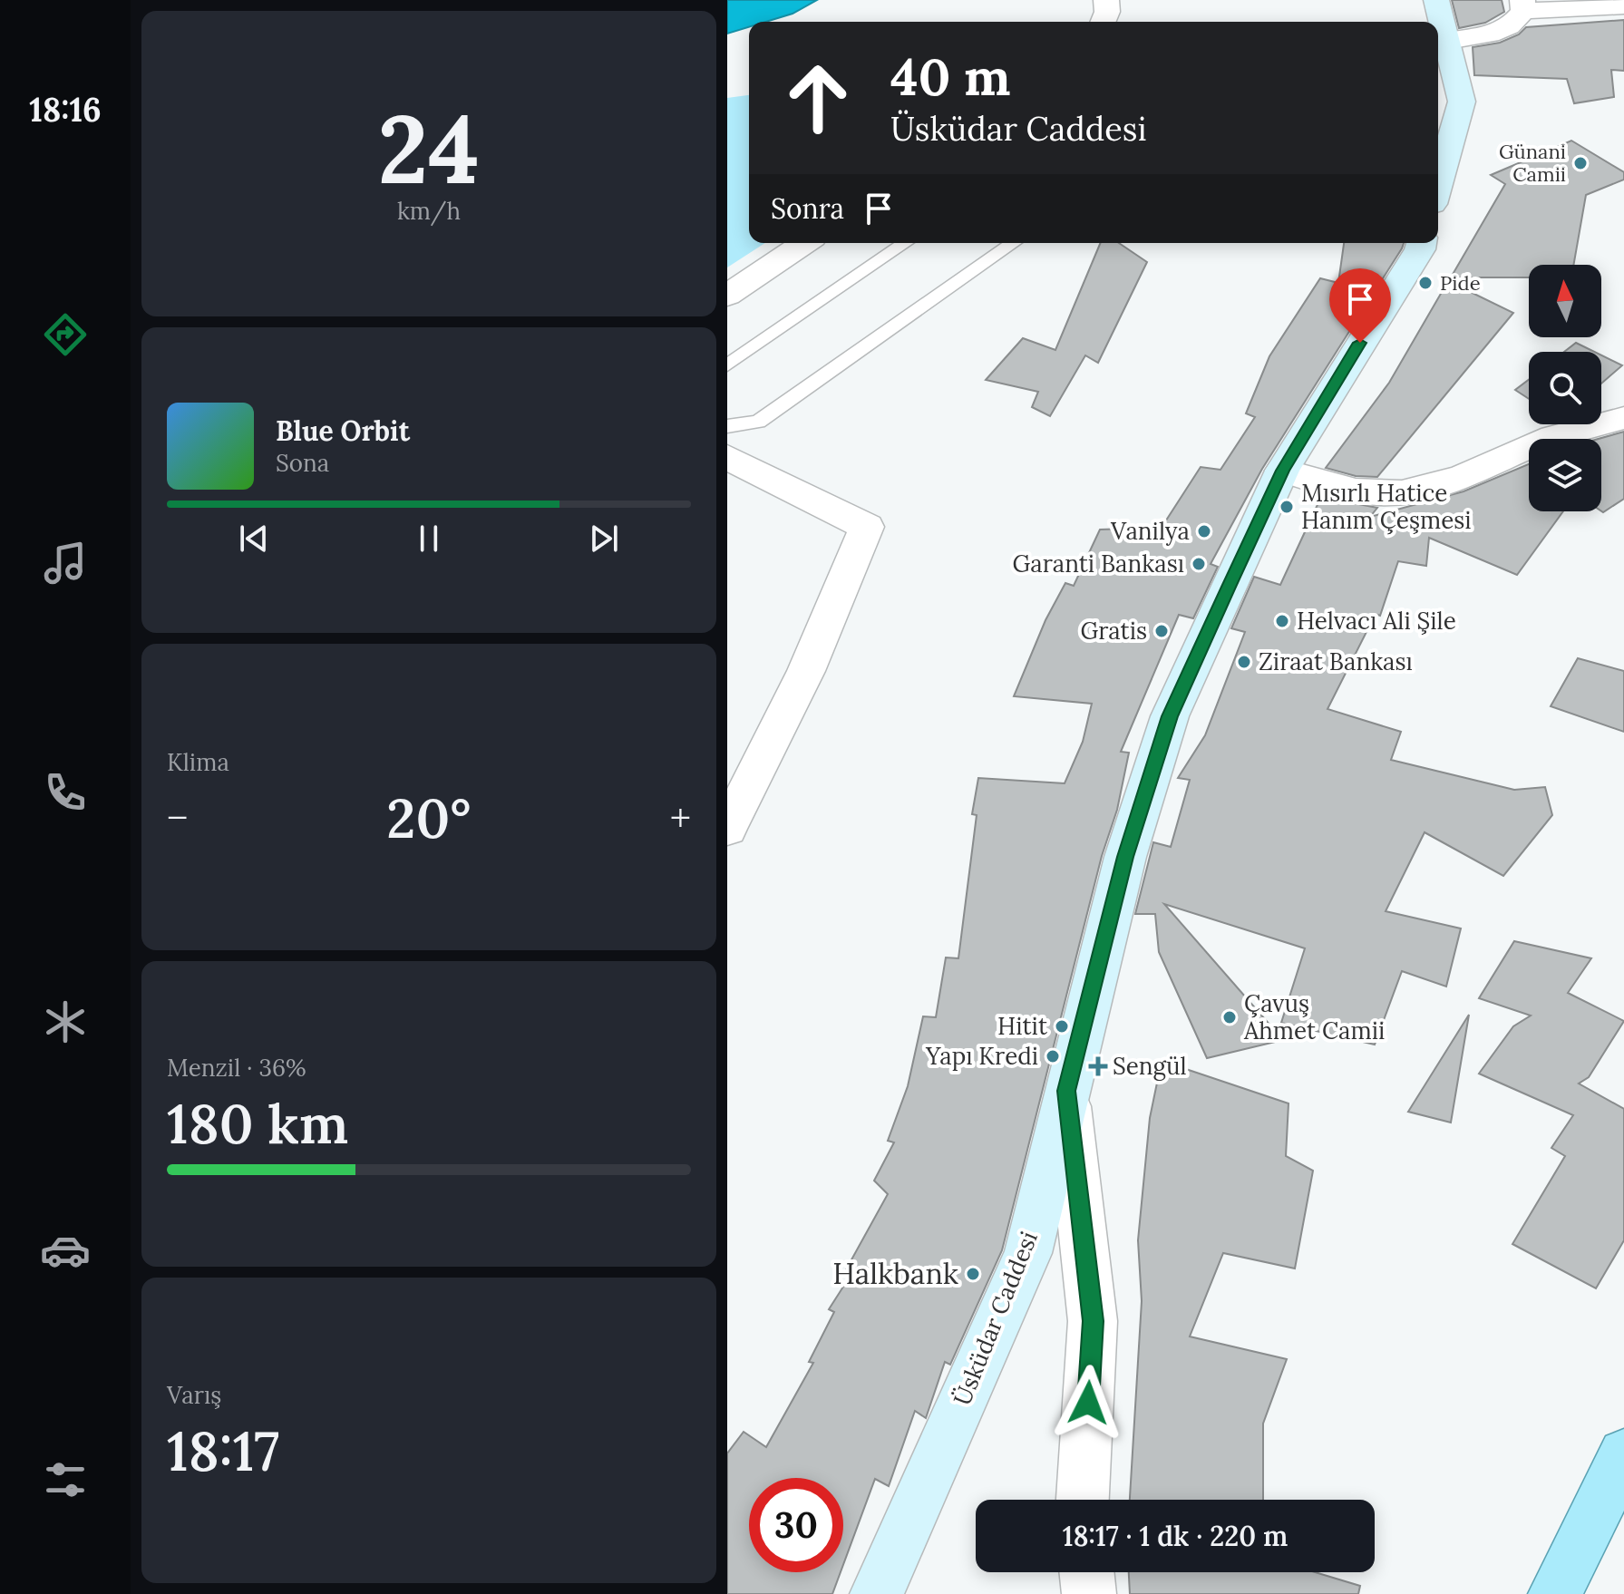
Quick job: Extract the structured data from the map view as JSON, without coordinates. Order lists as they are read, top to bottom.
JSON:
{
  "streets": {
    "main road": ["Üsküdar Caddesi"]
  },
  "places": {
    "other": [
      "Günani Camii",
      "Pide",
      "Mısırlı Hatice Hanım Çeşmesi",
      "Vanilya",
      "Garanti Bankası",
      "Helvacı Ali Şile",
      "Gratis",
      "Ziraat Bankası",
      "Çavuş Ahmet Camii",
      "Hitit",
      "Yapı Kredi",
      "Halkbank"
    ],
    "health": ["Sengül"]
  },
  "north": "top",
  "page": {
    "tabs": "18:16",
    "tile": [
      ["24", "km/h"],
      "Klima",
      ["Menzil · 36%", "180 km"],
      ["Varış", "18:17"]
    ],
    "turn": ["40 m", "Üsküdar Caddesi"],
    "then": "Sonra",
    "song": ["Blue Orbit", "Sona"],
    "heat": ["−", "20°", "+"],
    "limit": "30",
    "trip": "18:17 · 1 dk · 220 m"
  }
}
